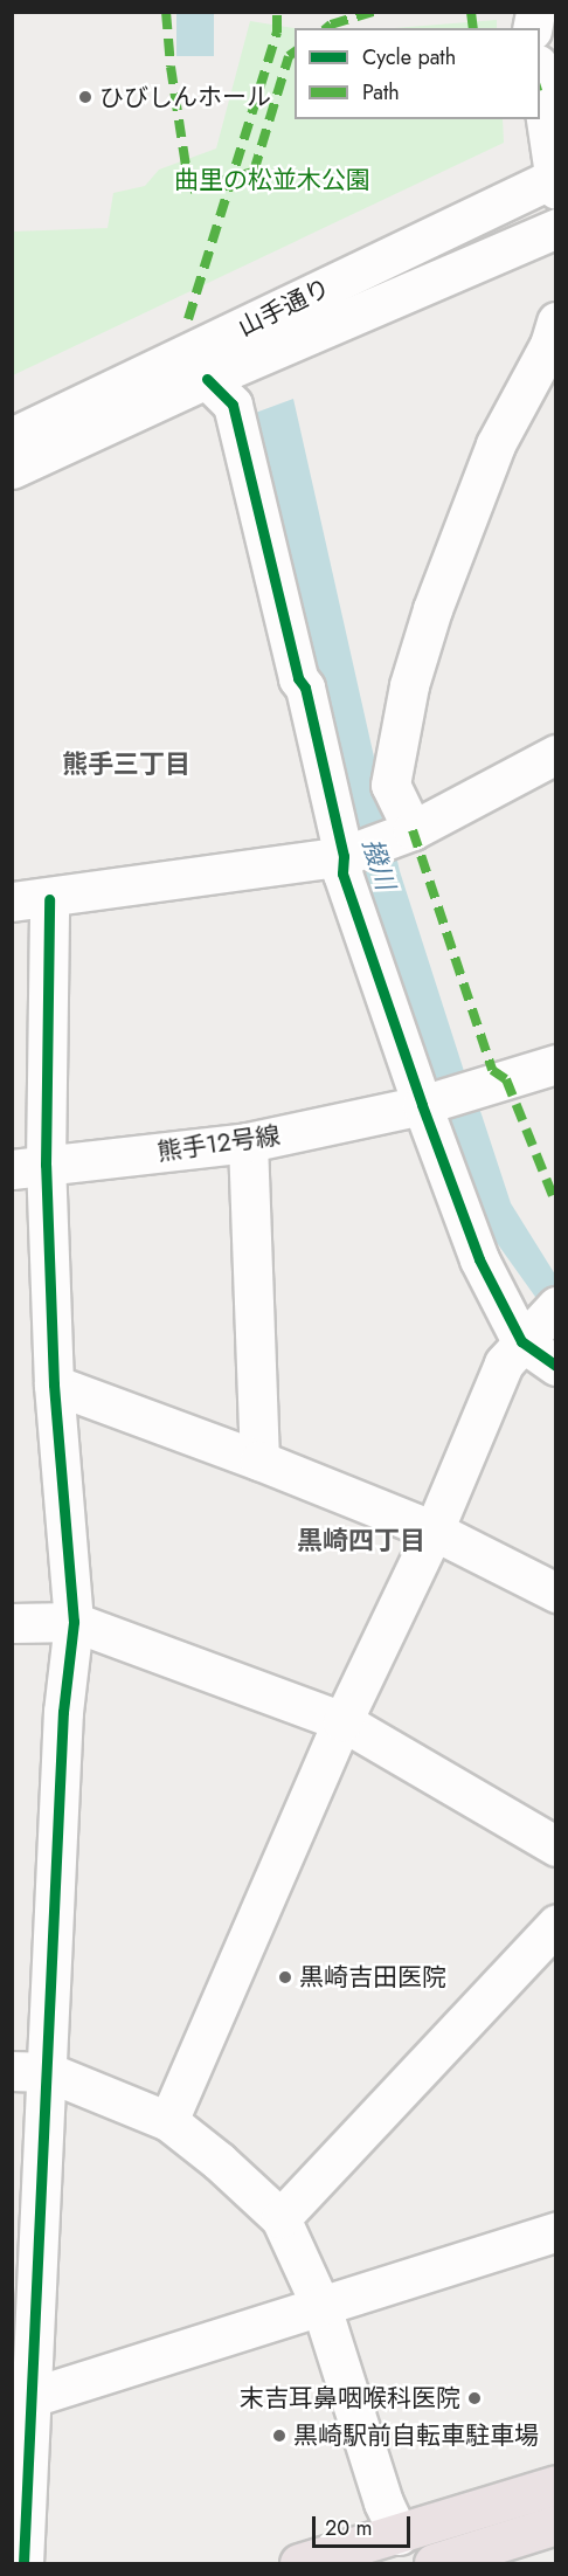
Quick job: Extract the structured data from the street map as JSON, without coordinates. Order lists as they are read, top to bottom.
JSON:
{
  "streets": {
    "street": ["山手通り", "熊手12号線"]
  },
  "districts": ["熊手三丁目", "黒崎四丁目"],
  "water": ["撥川"],
  "parks": ["曲里の松並木公園"],
  "places": [
    "ひびしんホール",
    "黒崎吉田医院",
    "末吉耳鼻咽喉科医院",
    "黒崎駅前自転車駐車場"
  ],
  "legend": ["Cycle path", "Path"],
  "scale_bar": "20 m"
}
